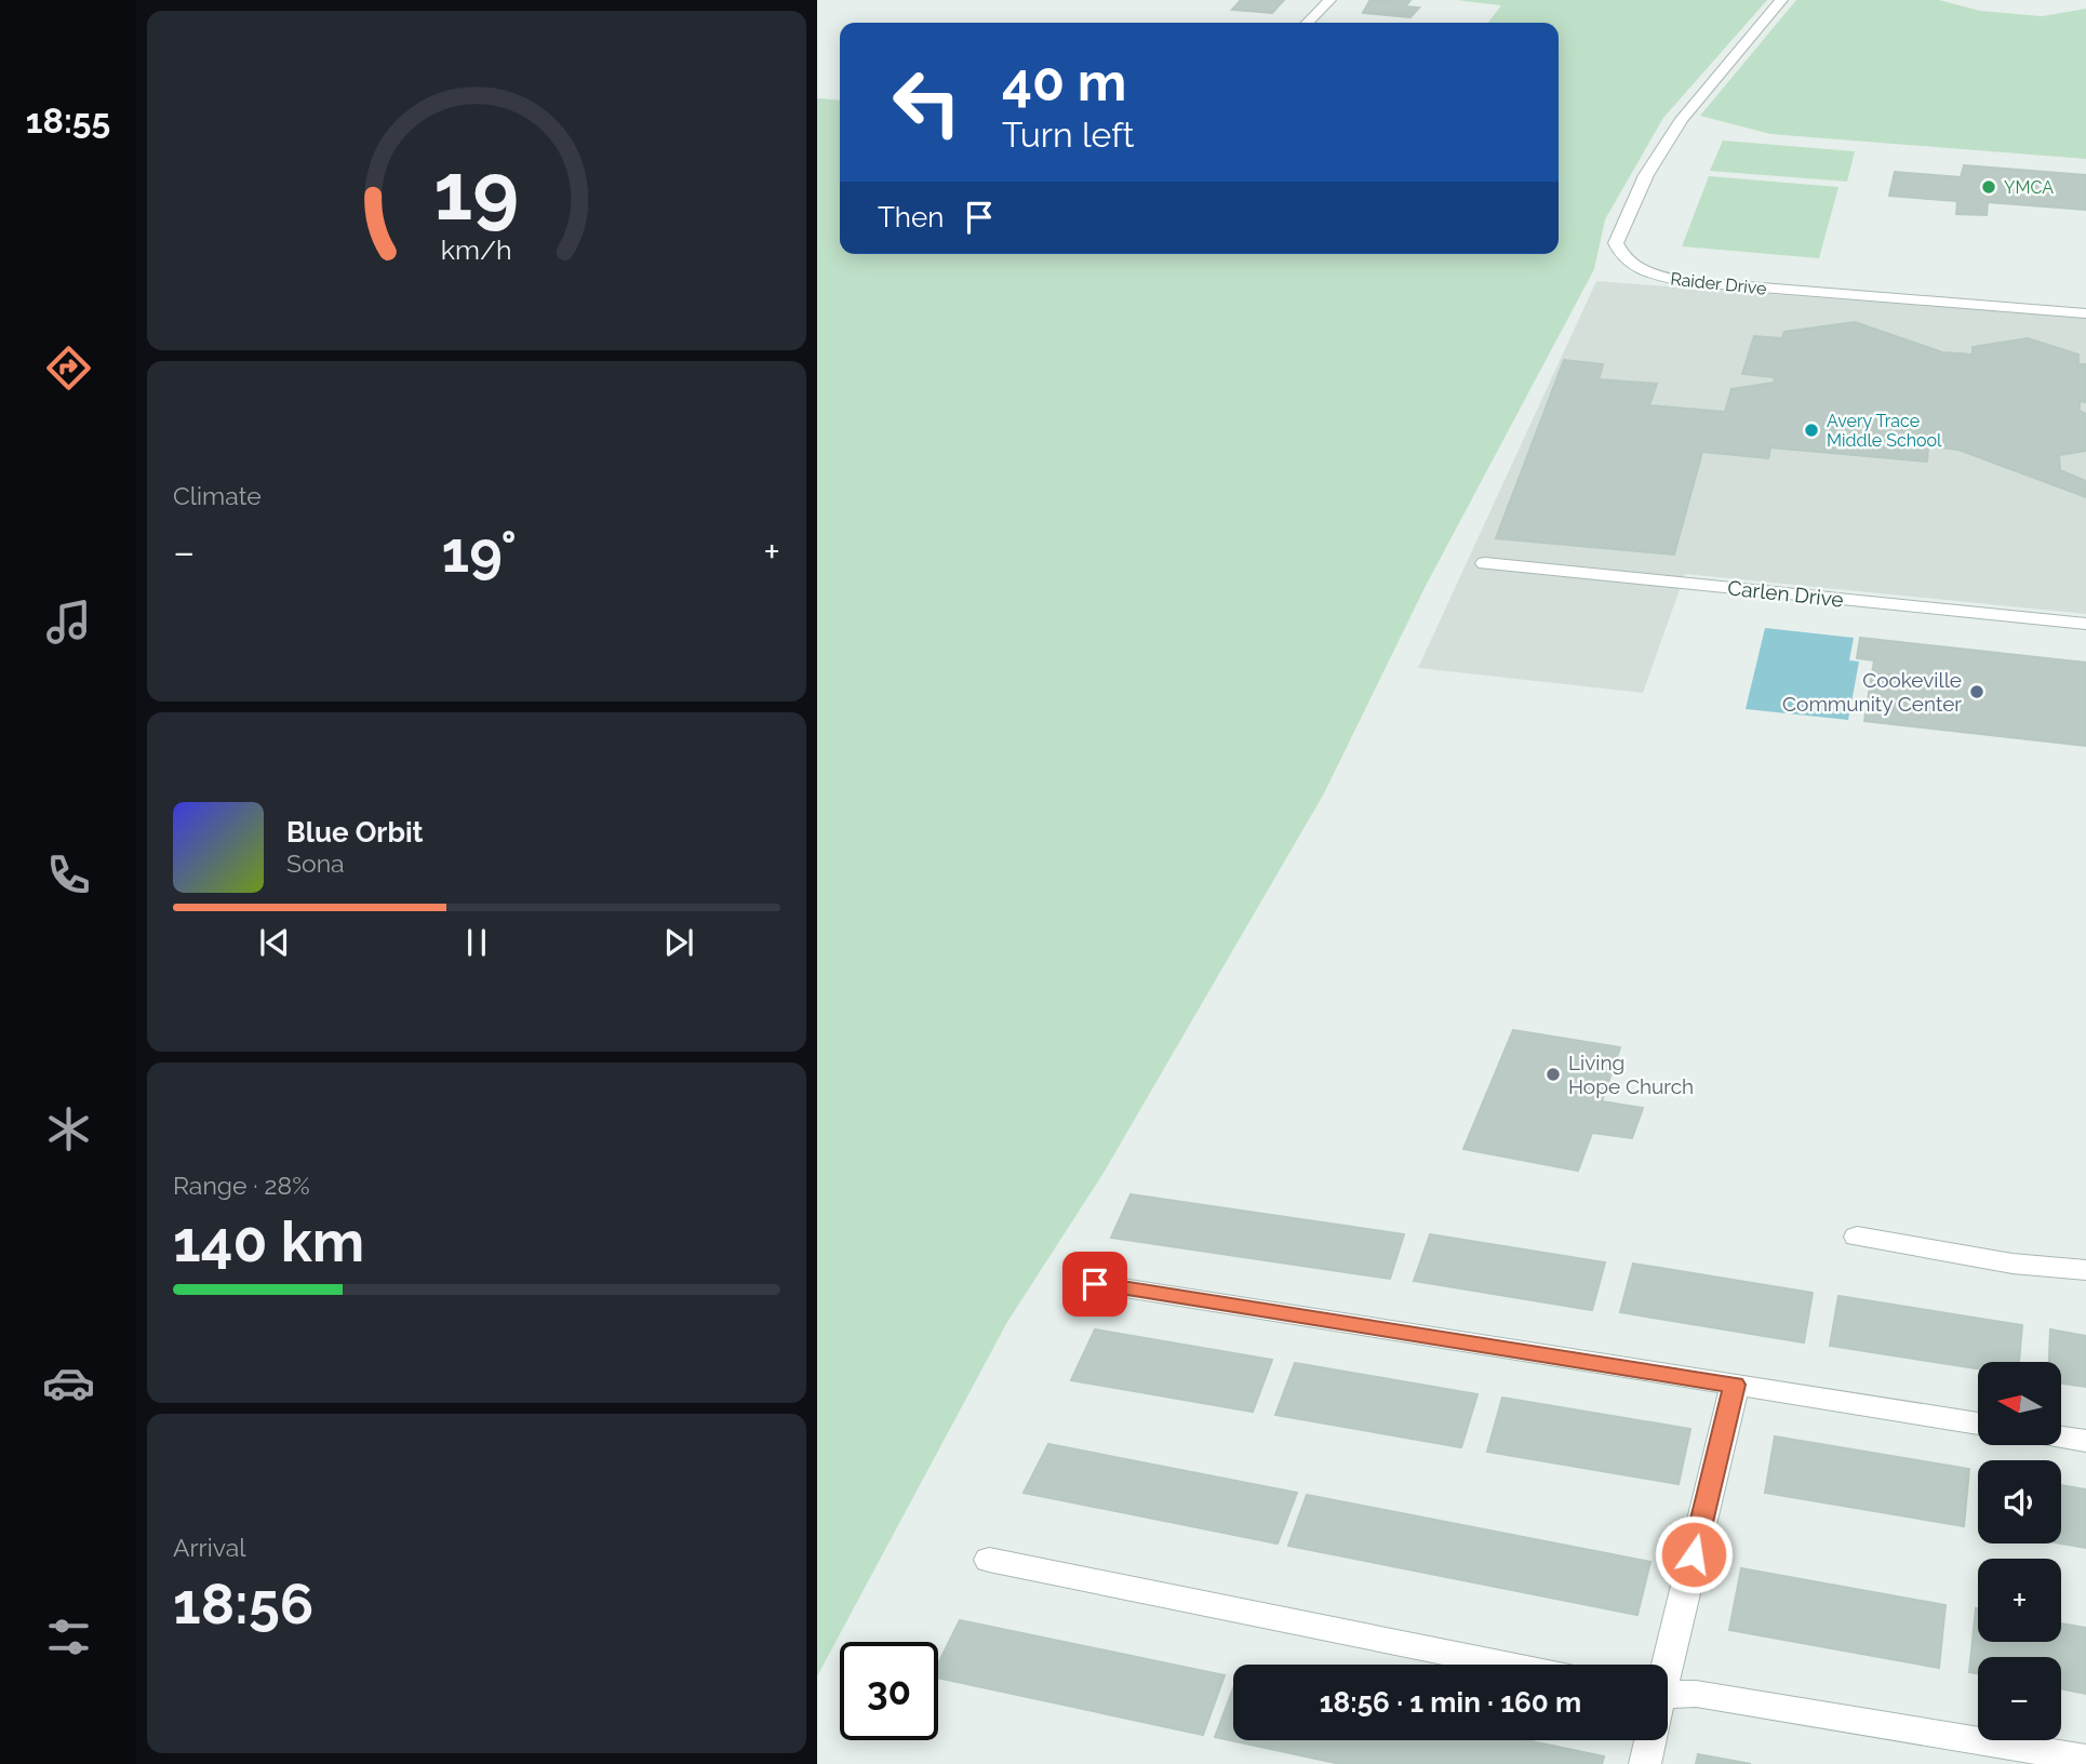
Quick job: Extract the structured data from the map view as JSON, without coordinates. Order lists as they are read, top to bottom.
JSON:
{
  "streets": {
    "street": ["Raider Drive", "Carlen Drive"]
  },
  "places": [
    "YMCA",
    "Avery Trace Middle School",
    "Cookeville Community Center",
    "Living Hope Church"
  ],
  "north": "left",
  "page": {
    "tabs": "18:55",
    "turn": ["40 m", "Turn left"],
    "then": "Then",
    "tile": [
      "Climate",
      ["Range · 28%", "140 km"],
      ["Arrival", "18:56"]
    ],
    "heat": ["−", "19°", "+"],
    "song": ["Blue Orbit", "Sona"],
    "map_buttons": ["+", "−"],
    "limit": "30",
    "trip": "18:56 · 1 min · 160 m",
    "gauge": ["19", "km/h"]
  }
}
